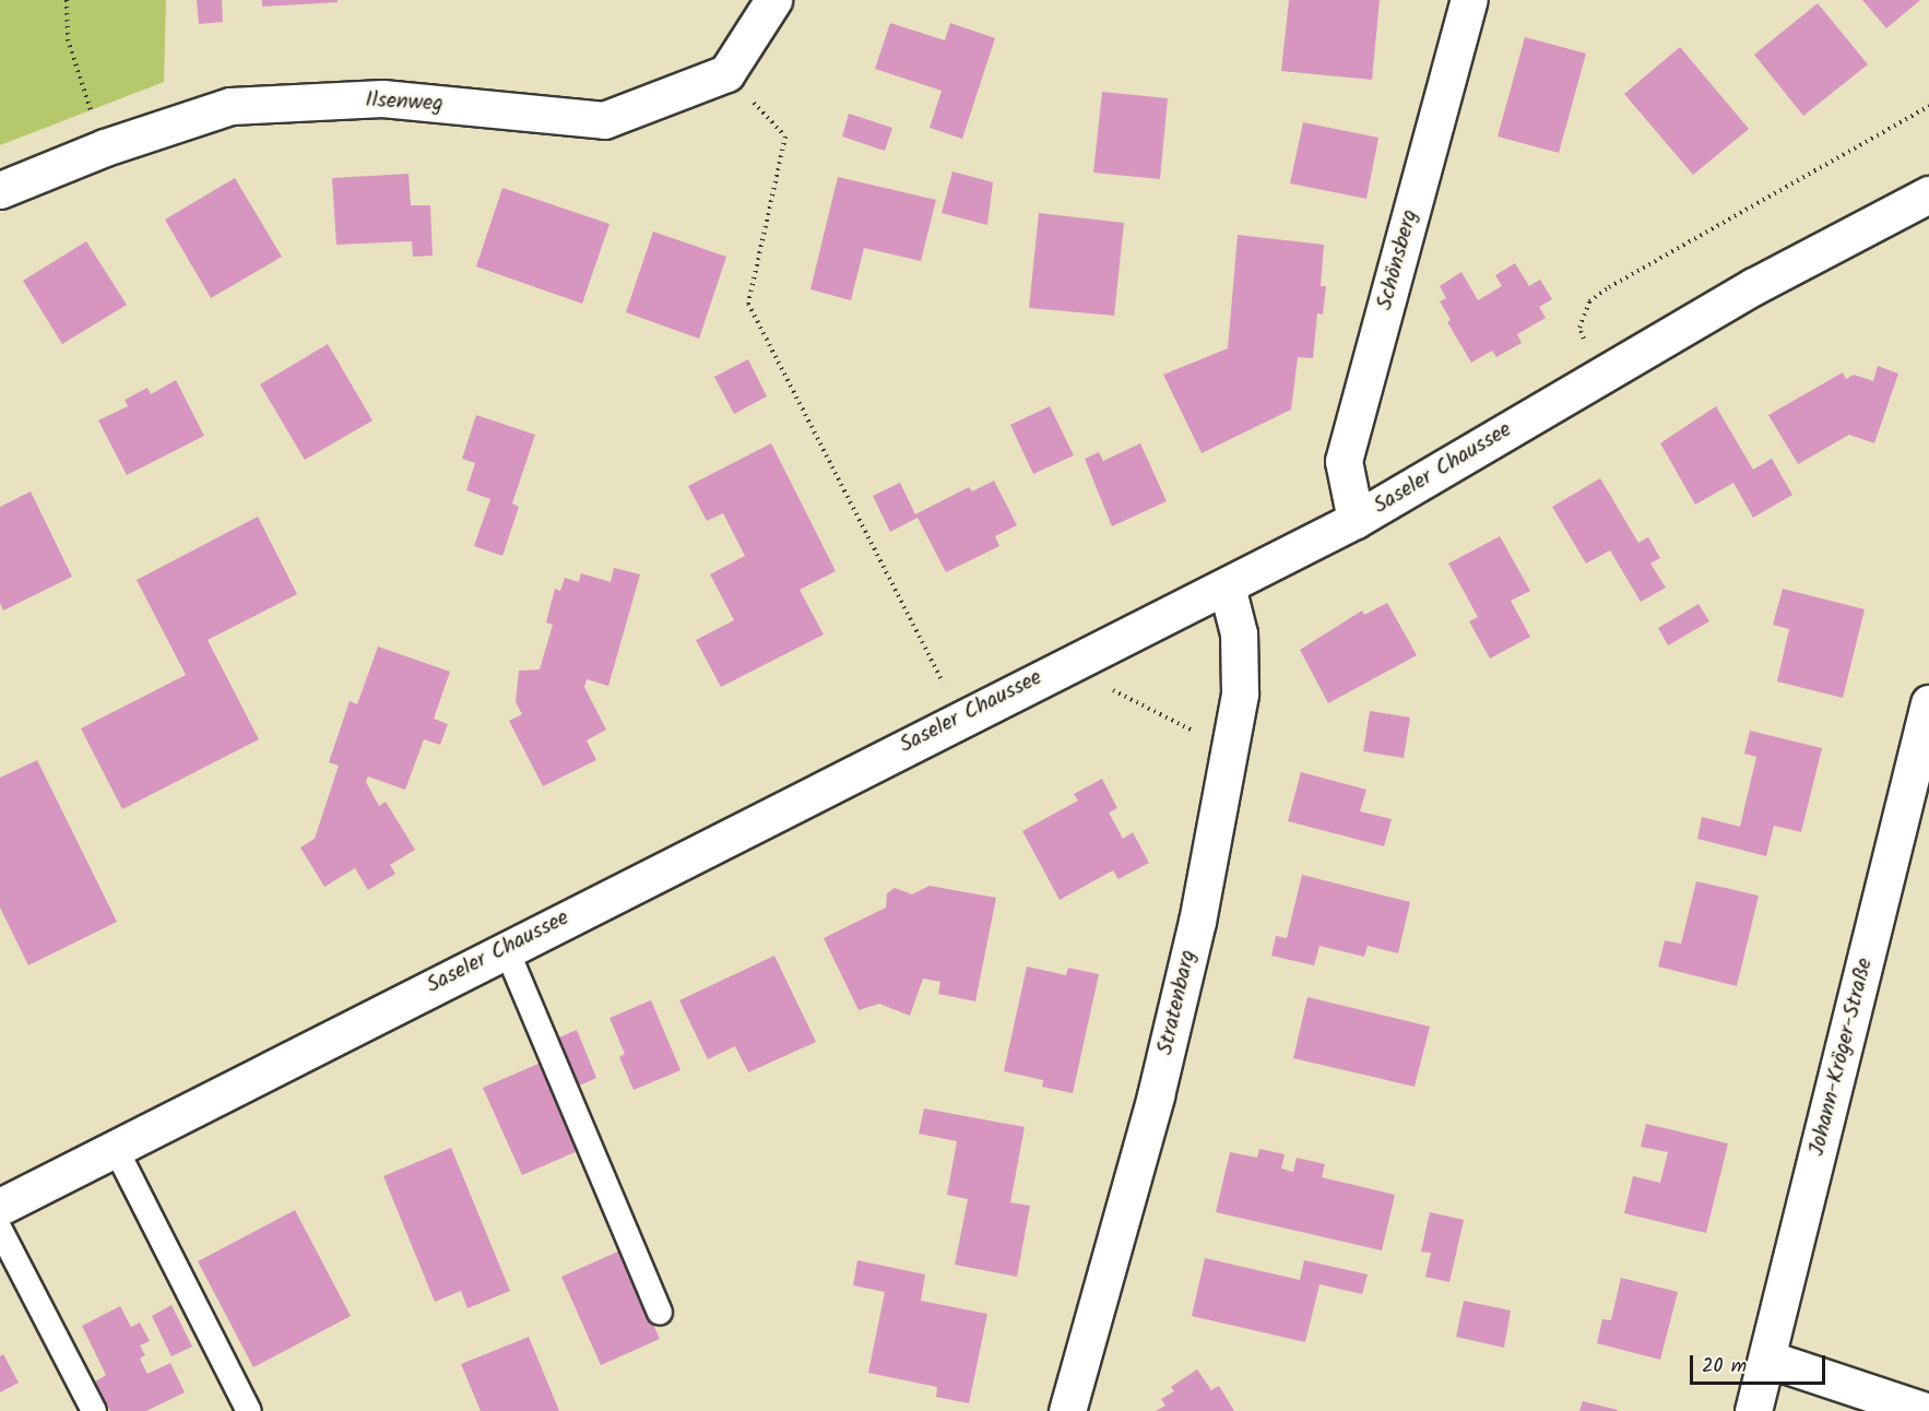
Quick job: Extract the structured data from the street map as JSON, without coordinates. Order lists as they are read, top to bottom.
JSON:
{
  "streets": {
    "street": [
      "Ilsenweg",
      "Schönsberg",
      "Saseler Chaussee",
      "Stratenbarg",
      "Johann-Kröger-Straße"
    ]
  },
  "crossings": [
    ["Schönsberg", "Saseler Chaussee"],
    ["Saseler Chaussee", "Stratenbarg"]
  ],
  "scale_bar": "20 m"
}
